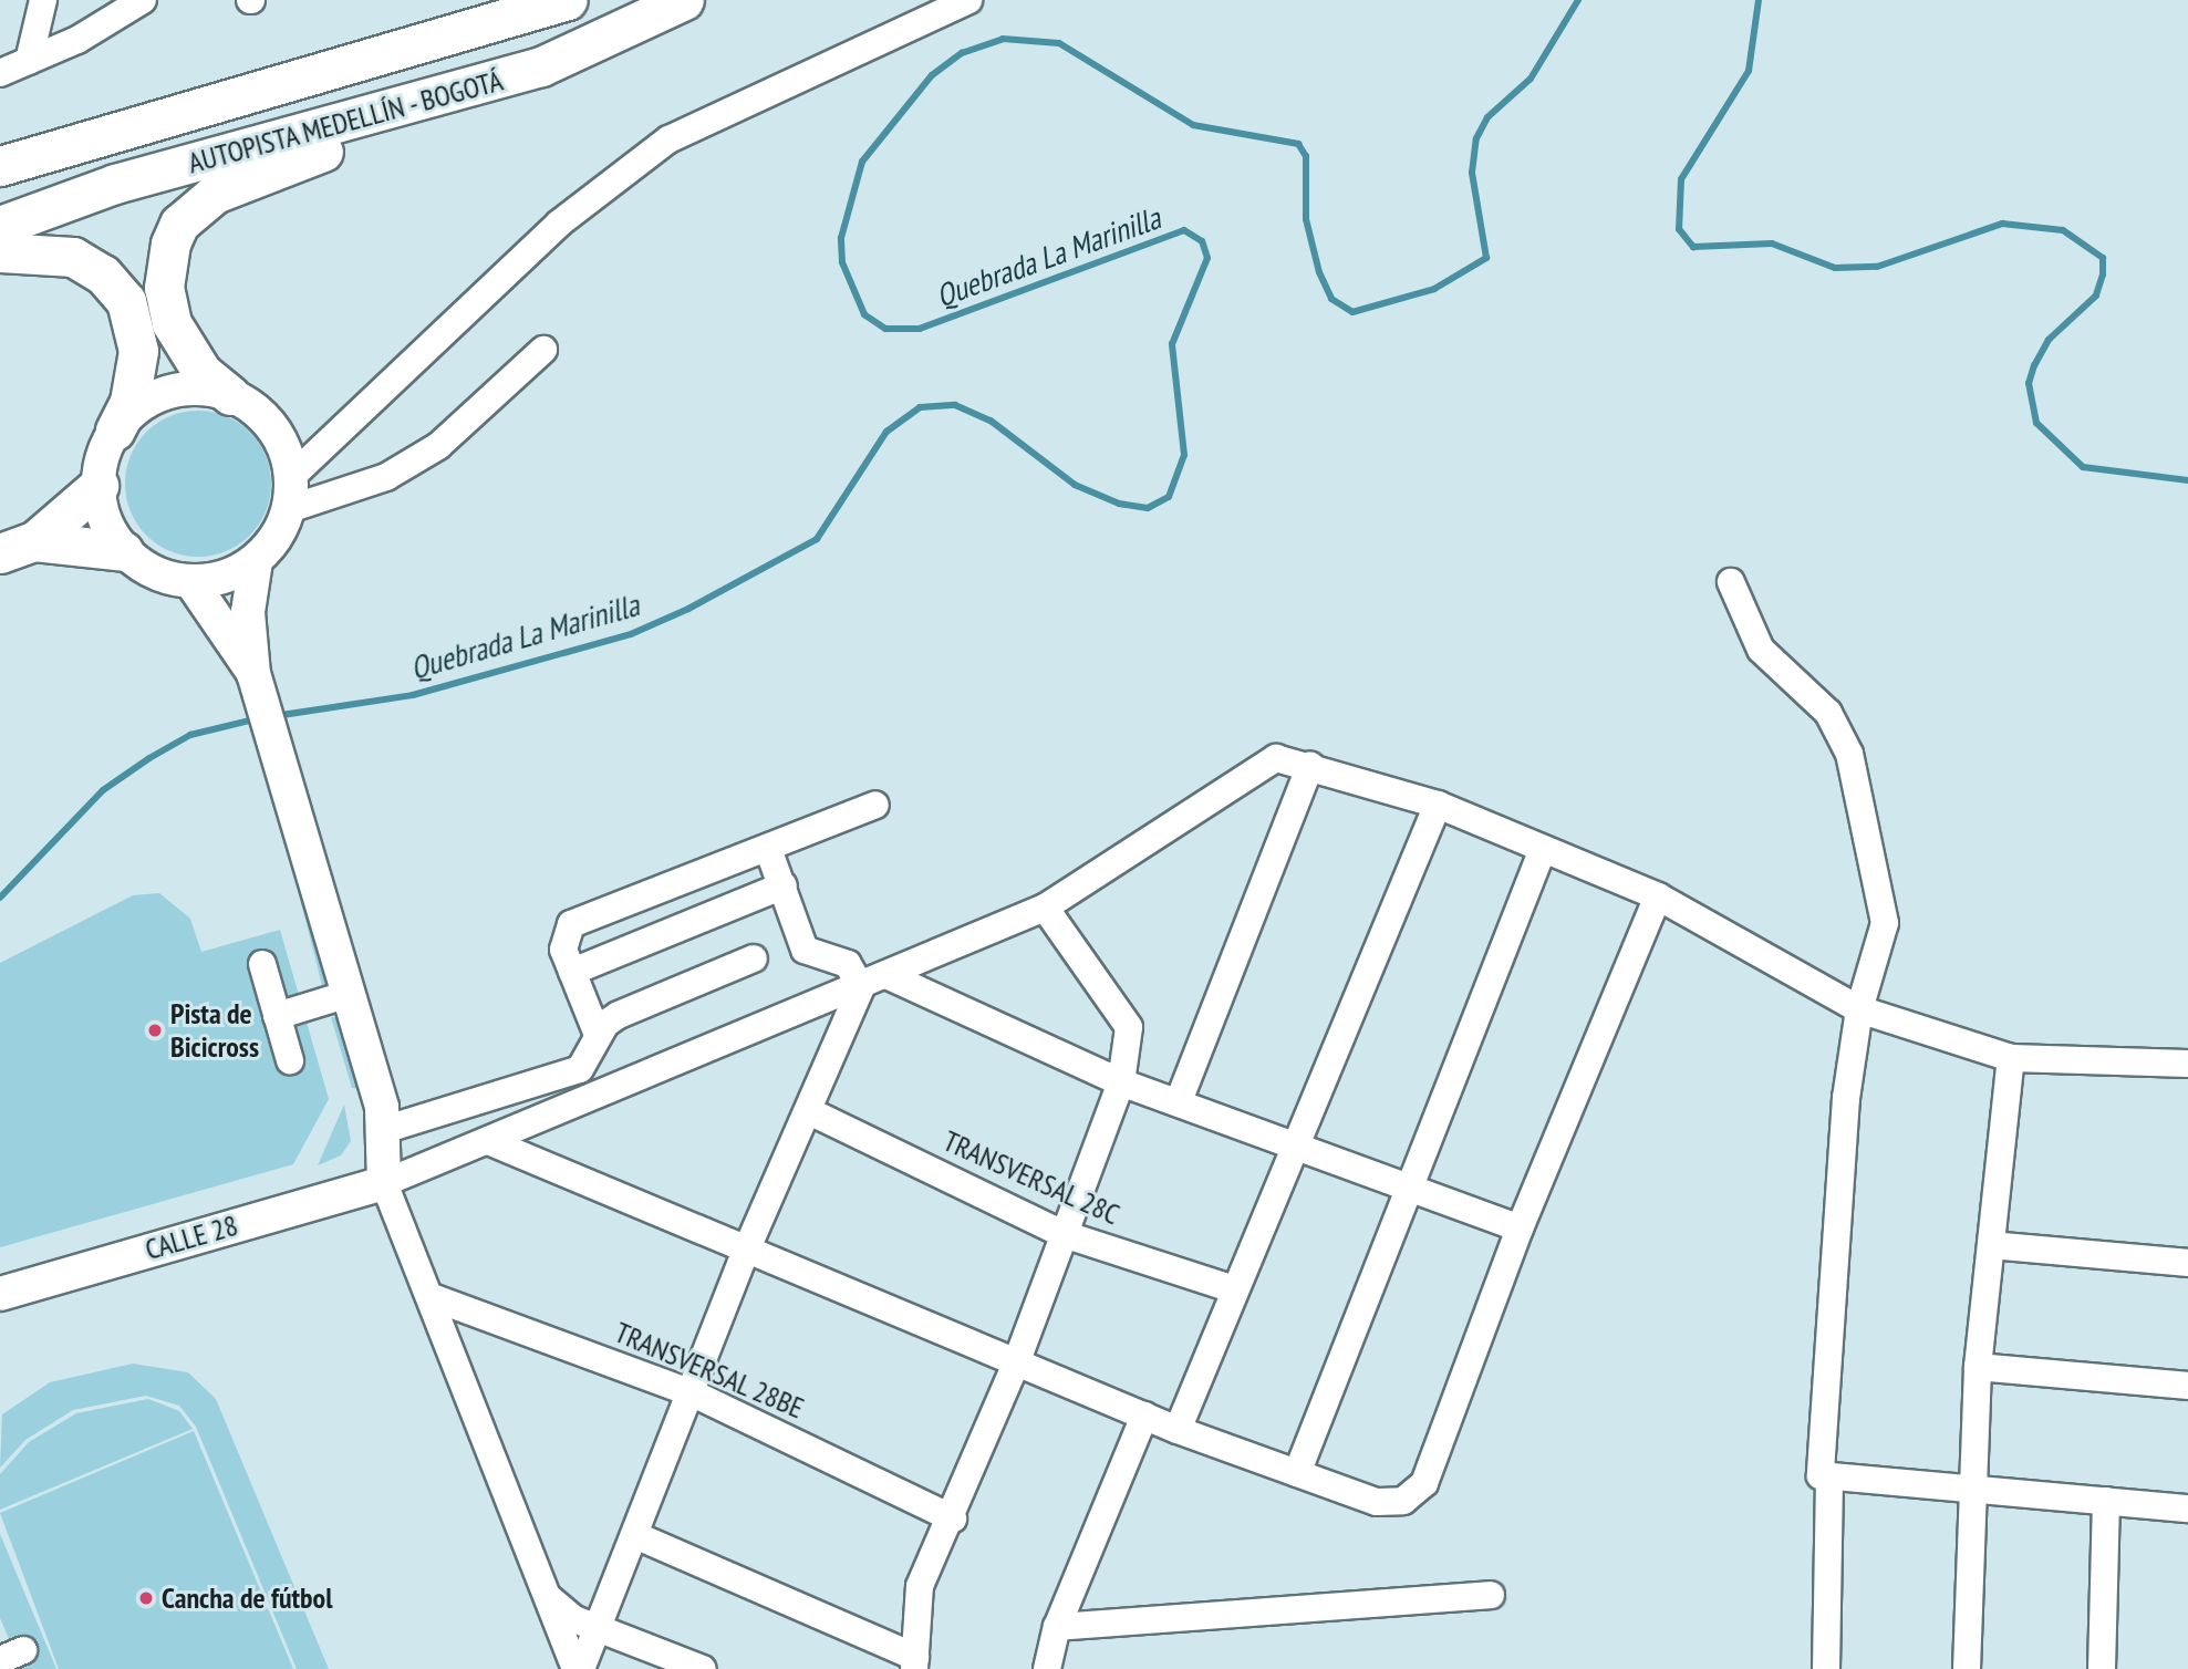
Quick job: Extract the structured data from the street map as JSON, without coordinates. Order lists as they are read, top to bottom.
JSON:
{
  "streets": {
    "highway": ["AUTOPISTA MEDELLÍN - BOGOTÁ"],
    "main road": ["CALLE 28"],
    "street": ["TRANSVERSAL 28C", "TRANSVERSAL 28BE"]
  },
  "water": ["Quebrada La Marinilla"],
  "places": ["Pista de Bicicross", "Cancha de fútbol"]
}
